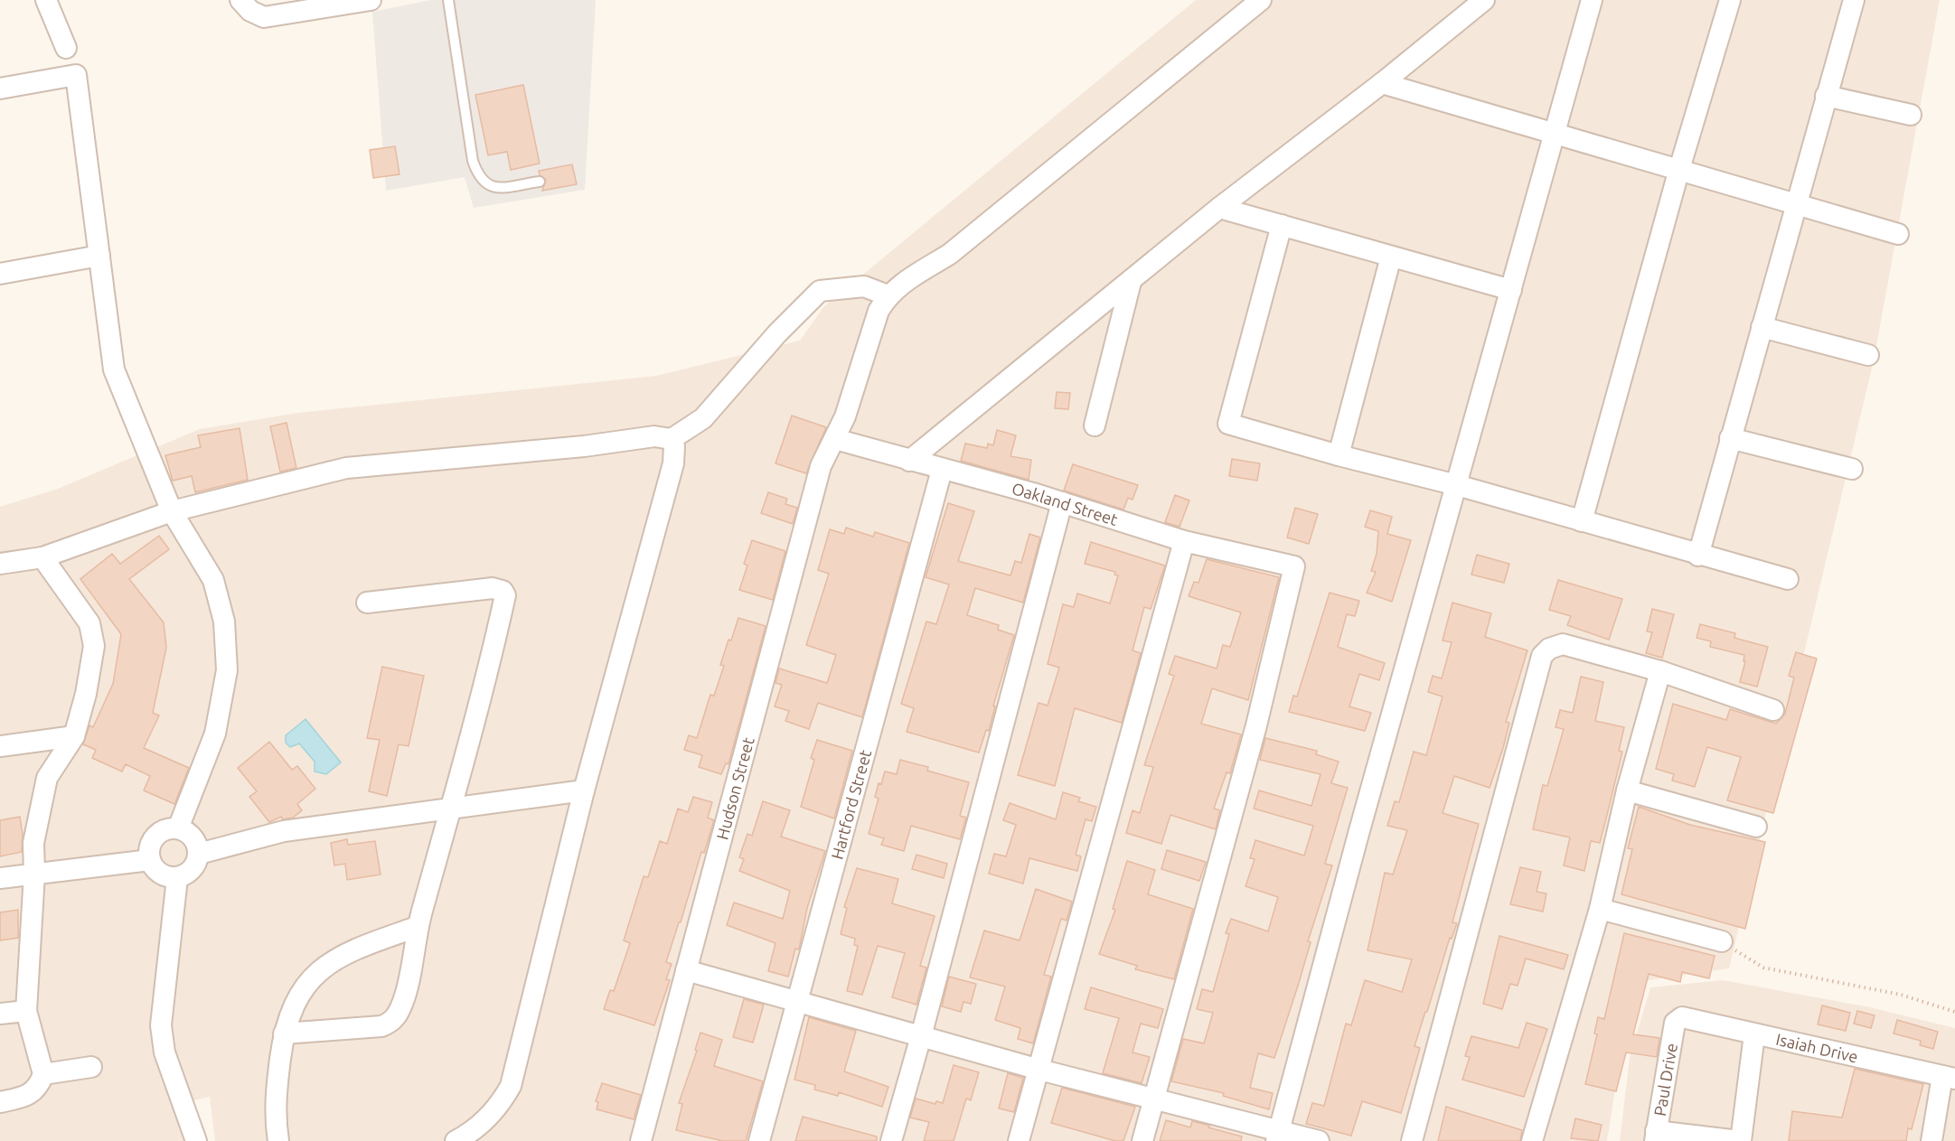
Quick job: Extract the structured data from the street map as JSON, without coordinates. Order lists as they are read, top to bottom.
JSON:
{
  "streets": {
    "street": [
      "Oakland Street",
      "Hudson Street",
      "Hartford Street",
      "Isaiah Drive",
      "Paul Drive"
    ]
  },
  "crossings": [
    ["Oakland Street", "Hudson Street"],
    ["Oakland Street", "Hartford Street"],
    ["Isaiah Drive", "Paul Drive"]
  ]
}
